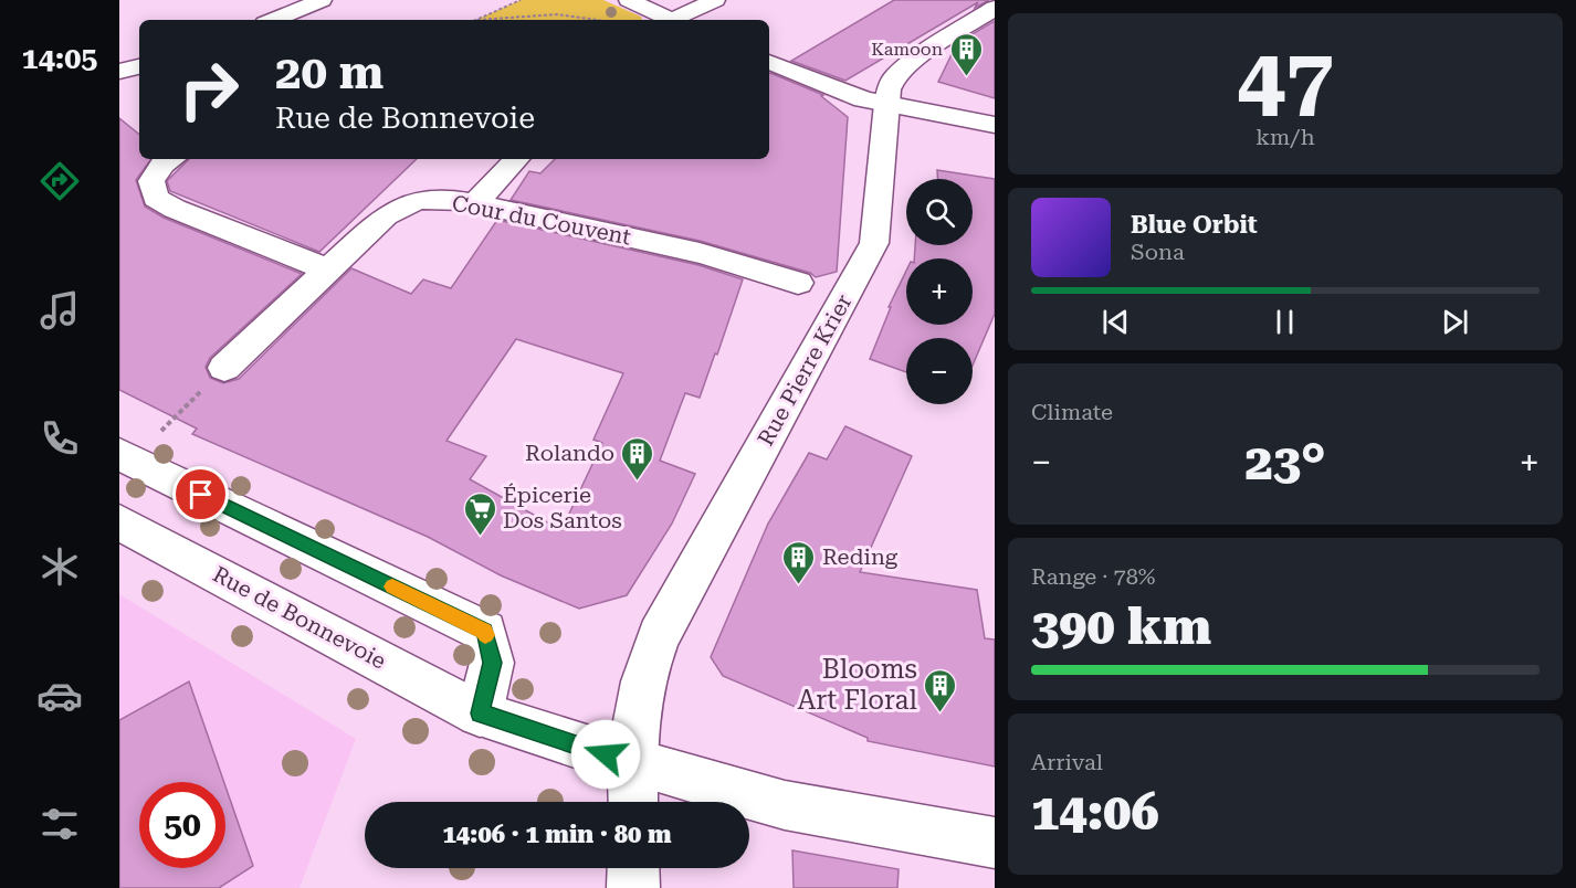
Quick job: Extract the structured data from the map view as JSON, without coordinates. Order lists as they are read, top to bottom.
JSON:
{
  "streets": {
    "street": ["Cour du Couvent", "Rue Pierre Krier", "Rue de Bonnevoie"]
  },
  "crossings": [
    ["Rue Pierre Krier", "Rue de Bonnevoie"]
  ],
  "places": {
    "building": [
      "Kamoon",
      "Rolando",
      "Reding",
      "Blooms Art Floral"
    ],
    "supermarket": ["Épicerie Dos Santos"]
  },
  "page": {
    "tabs": "14:05",
    "tile": [
      ["47", "km/h"],
      "Climate",
      ["Range · 78%", "390 km"],
      ["Arrival", "14:06"]
    ],
    "turn": ["20 m", "Rue de Bonnevoie"],
    "map_buttons": ["+", "−"],
    "song": ["Blue Orbit", "Sona"],
    "heat": ["−", "23°", "+"],
    "limit": "50",
    "trip": "14:06 · 1 min · 80 m"
  }
}
